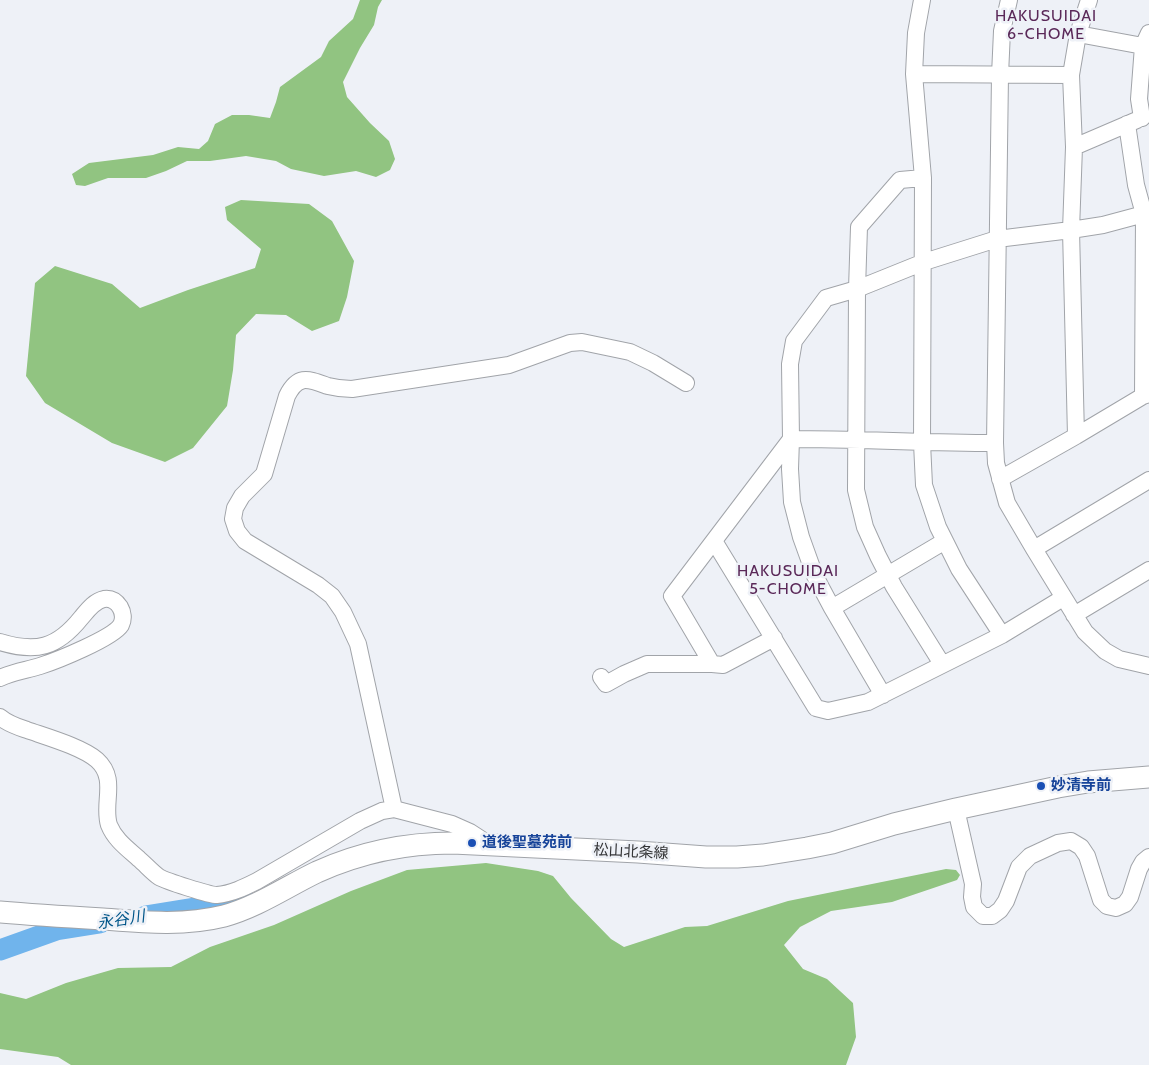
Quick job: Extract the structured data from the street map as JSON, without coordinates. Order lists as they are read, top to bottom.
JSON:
{
  "streets": {
    "main road": ["松山北条線"]
  },
  "districts": ["HAKUSUIDAI 6-CHOME", "HAKUSUIDAI 5-CHOME"],
  "water": ["永谷川"],
  "places": ["妙清寺前", "道後聖墓苑前"]
}
